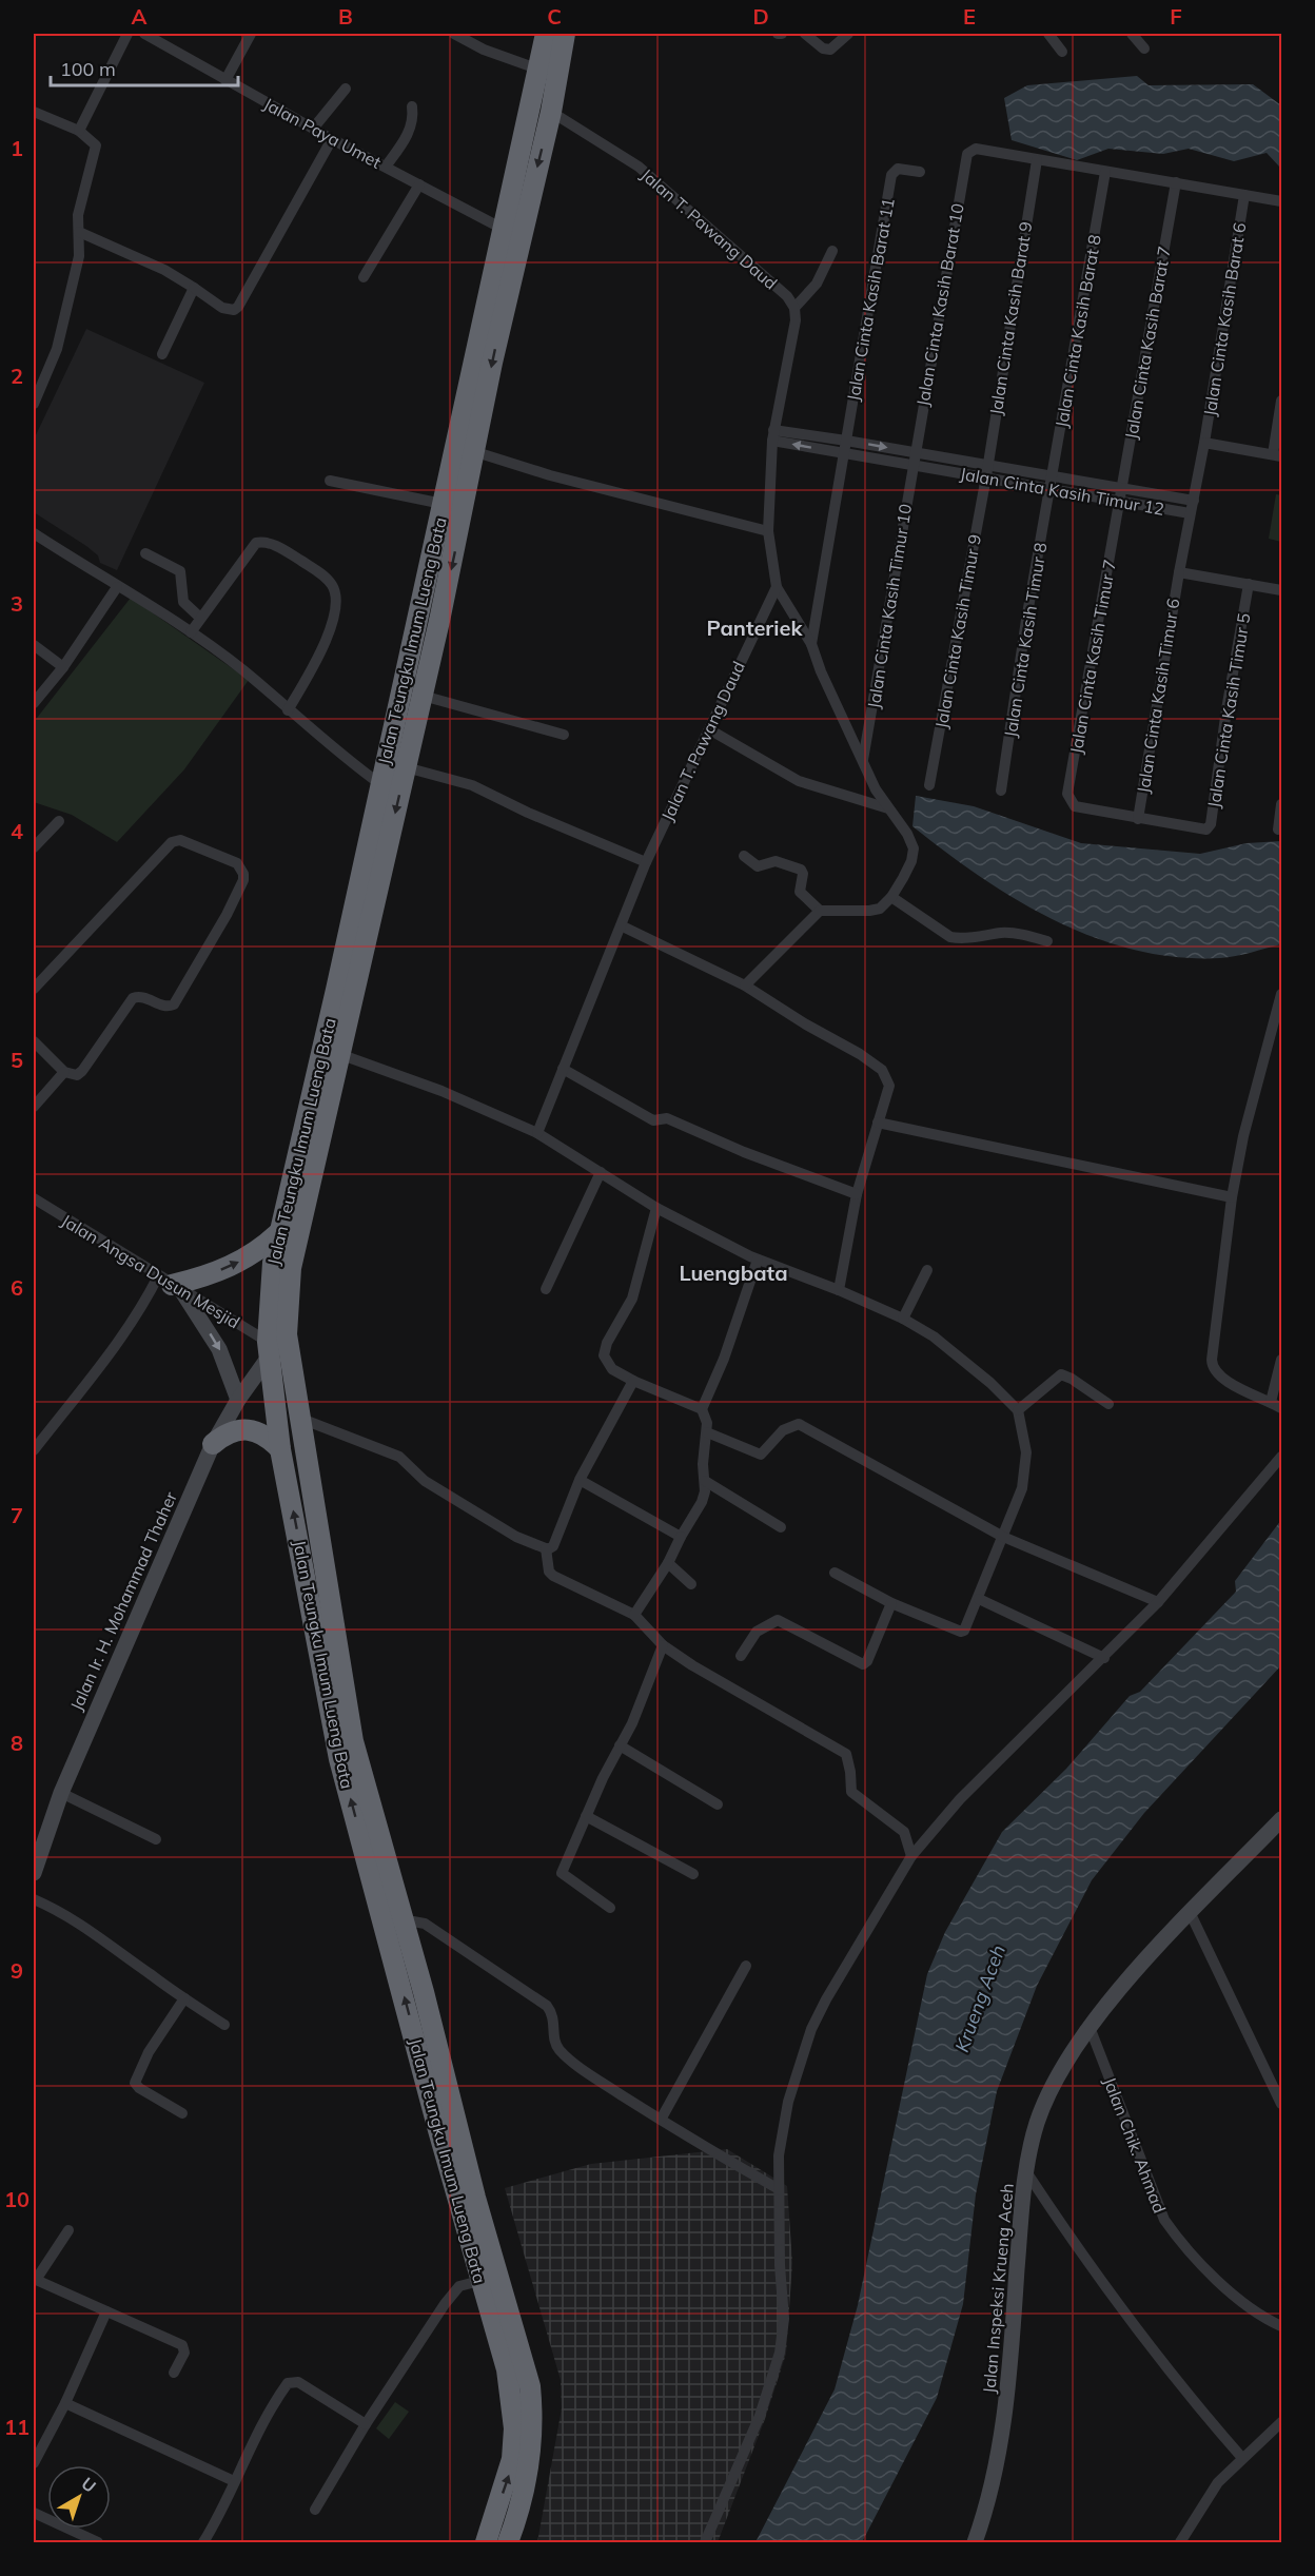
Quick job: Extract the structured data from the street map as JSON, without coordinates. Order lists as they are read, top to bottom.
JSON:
{
  "streets": {
    "highway": ["Jalan Teungku Imum Lueng Bata"],
    "street": [
      "Jalan Paya Umet",
      "Jalan T. Pawang Daud",
      "Jalan Cinta Kasih Barat 11",
      "Jalan Cinta Kasih Barat 10",
      "Jalan Cinta Kasih Barat 9",
      "Jalan Cinta Kasih Barat 6",
      "Jalan Cinta Kasih Barat 8",
      "Jalan Cinta Kasih Barat 7",
      "Jalan Cinta Kasih Timur 12",
      "Jalan Cinta Kasih Timur 10",
      "Jalan Cinta Kasih Timur 9",
      "Jalan Cinta Kasih Timur 8",
      "Jalan Cinta Kasih Timur 7",
      "Jalan Cinta Kasih Timur 6",
      "Jalan Cinta Kasih Timur 5",
      "Jalan Angsa Dusun Mesjid",
      "Jalan Ir. H. Mohammad Thaher",
      "Jalan Chik. Ahmad",
      "Jalan Inspeksi Krueng Aceh"
    ]
  },
  "crossings": [
    ["Jalan Paya Umet", "Jalan Teungku Imum Lueng Bata"],
    ["Jalan T. Pawang Daud", "Jalan Teungku Imum Lueng Bata"],
    ["Jalan Cinta Kasih Barat 11", "Jalan Cinta Kasih Timur 12"],
    ["Jalan Cinta Kasih Barat 10", "Jalan Cinta Kasih Barat 9"],
    ["Jalan Cinta Kasih Barat 10", "Jalan Cinta Kasih Timur 10"],
    ["Jalan Cinta Kasih Barat 9", "Jalan Cinta Kasih Timur 12"],
    ["Jalan Cinta Kasih Barat 9", "Jalan Cinta Kasih Timur 9"],
    ["Jalan Cinta Kasih Barat 6", "Jalan Cinta Kasih Timur 12"],
    ["Jalan Cinta Kasih Barat 8", "Jalan Cinta Kasih Timur 12"],
    ["Jalan Cinta Kasih Barat 8", "Jalan Cinta Kasih Timur 8"],
    ["Jalan Cinta Kasih Barat 7", "Jalan Cinta Kasih Timur 12"],
    ["Jalan Cinta Kasih Barat 7", "Jalan Cinta Kasih Timur 7"],
    ["Jalan Cinta Kasih Timur 12", "Jalan Cinta Kasih Timur 10"],
    ["Jalan Cinta Kasih Timur 12", "Jalan Cinta Kasih Timur 9"],
    ["Jalan Cinta Kasih Timur 12", "Jalan Cinta Kasih Timur 8"],
    ["Jalan Cinta Kasih Timur 12", "Jalan Cinta Kasih Timur 7"],
    ["Jalan Cinta Kasih Timur 12", "Jalan Cinta Kasih Timur 6"],
    ["Jalan Teungku Imum Lueng Bata", "Jalan Angsa Dusun Mesjid"],
    ["Jalan Teungku Imum Lueng Bata", "Jalan Ir. H. Mohammad Thaher"],
    ["Jalan Cinta Kasih Timur 7", "Jalan Cinta Kasih Timur 6"],
    ["Jalan Cinta Kasih Timur 7", "Jalan Cinta Kasih Timur 5"],
    ["Jalan Cinta Kasih Timur 6", "Jalan Cinta Kasih Timur 5"],
    ["Jalan Angsa Dusun Mesjid", "Jalan Ir. H. Mohammad Thaher"],
    ["Jalan Chik. Ahmad", "Jalan Inspeksi Krueng Aceh"]
  ],
  "districts": ["Panteriek", "Luengbata"],
  "water": ["Krueng Aceh"],
  "scale_bar": "100 m",
  "north": "top right",
  "grid": {
    "columns": [
      "A",
      "B",
      "C",
      "D",
      "E",
      "F"
    ],
    "rows": [
      "1",
      "2",
      "3",
      "4",
      "5",
      "6",
      "7",
      "8",
      "9",
      "10",
      "11"
    ]
  }
}
